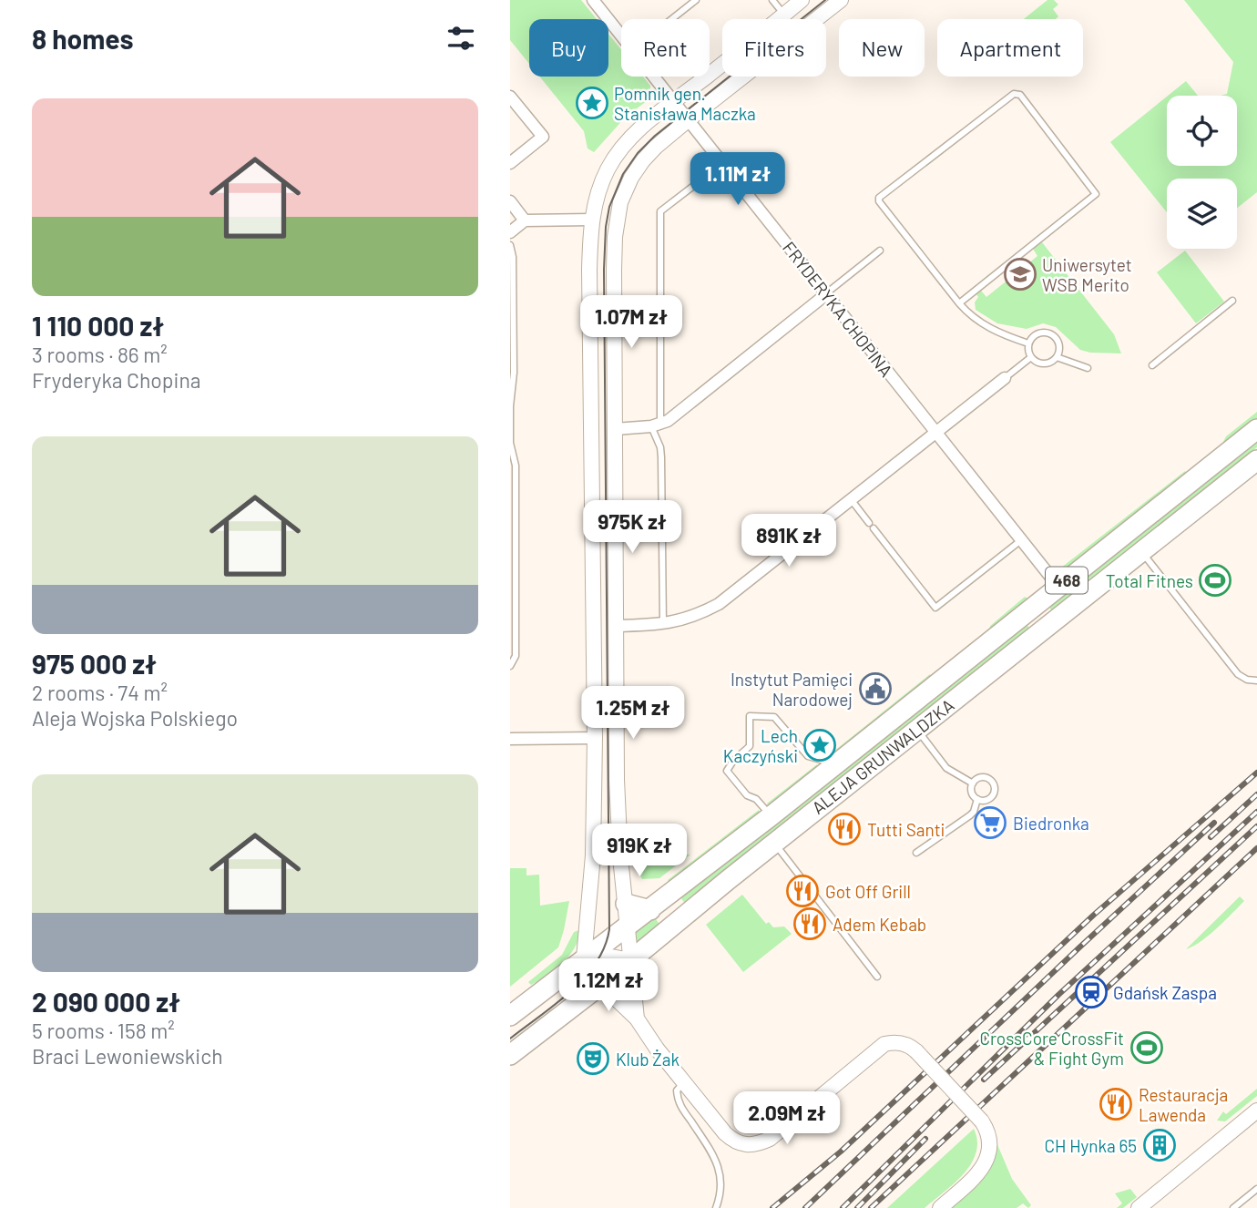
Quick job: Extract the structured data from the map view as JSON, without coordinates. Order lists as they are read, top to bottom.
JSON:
{
  "streets": {
    "main road": ["468", "ALEJA GRUNWALDZKA"],
    "street": ["FRYDERYKA CHOPINA"]
  },
  "crossings": [
    ["FRYDERYKA CHOPINA", "ALEJA GRUNWALDZKA"]
  ],
  "places": {
    "place": ["Pomnik gen. Stanisława Maczka", "Lech Kaczyński"],
    "school or university": ["Uniwersytet WSB Merito"],
    "sports": ["Total Fitnes", "CrossCore CrossFit & Fight Gym"],
    "public building": ["Instytut Pamięci Narodowej"],
    "supermarket": ["Biedronka"],
    "restaurant": [
      "Tutti Santi",
      "Got Off Grill",
      "Adem Kebab",
      "Restauracja Lawenda"
    ],
    "station": ["Gdańsk Zaspa"],
    "theatre": ["Klub Żak"],
    "building": ["CH Hynka 65"]
  },
  "page": {
    "heading": "8 homes",
    "chip": [
      "Buy",
      "Rent",
      "Filters",
      "New",
      "Apartment"
    ],
    "list": [
      {
        "name": "1 110 000 zł",
        "note": "3 rooms · 86 m² · Fryderyka Chopina"
      },
      {
        "name": "975 000 zł",
        "note": "2 rooms · 74 m² · Aleja Wojska Polskiego"
      },
      {
        "name": "2 090 000 zł",
        "note": "5 rooms · 158 m² · Braci Lewoniewskich"
      }
    ],
    "price": [
      "1.11M zł",
      "1.07M zł",
      "975K zł",
      "891K zł",
      "1.25M zł",
      "919K zł",
      "1.12M zł",
      "2.09M zł"
    ]
  }
}
